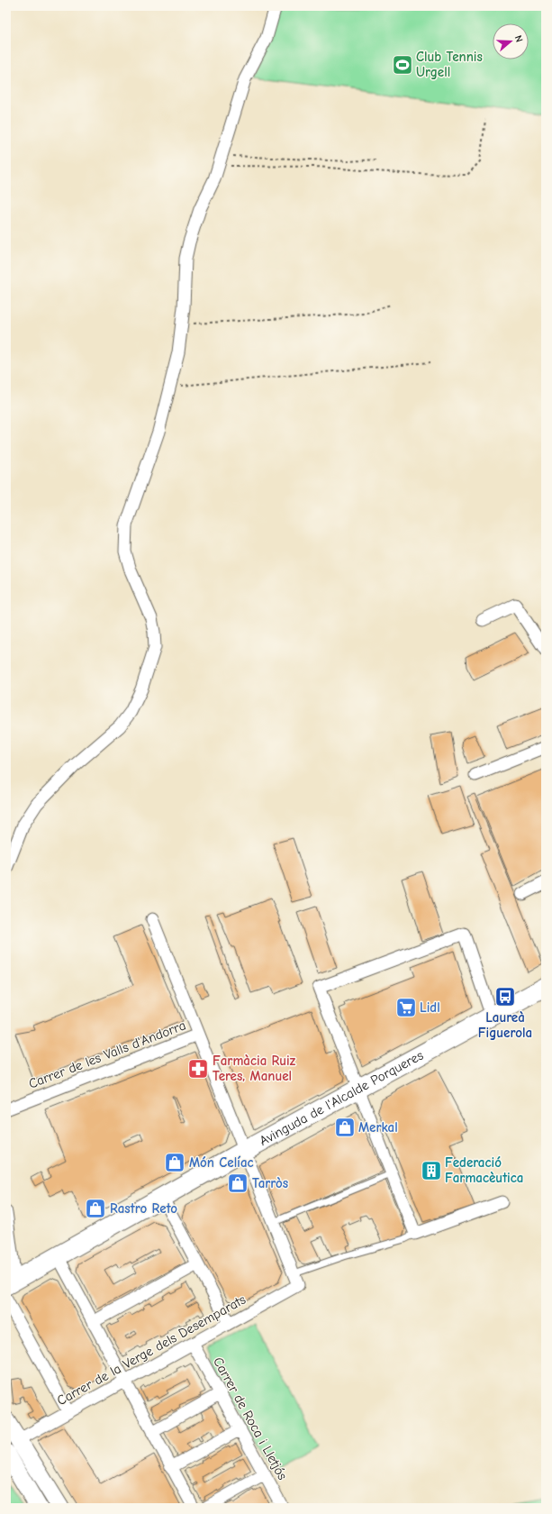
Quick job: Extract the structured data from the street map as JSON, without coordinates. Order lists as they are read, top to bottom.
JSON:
{
  "streets": {
    "main road": ["Avinguda de l'Alcalde Porqueres"],
    "street": ["Carrer de les Valls d'Andorra", "Carrer de la Verge dels Desemparats", "Carrer de Roca i Lletjós"]
  },
  "crossings": [
    ["Carrer de la Verge dels Desemparats", "Carrer de Roca i Lletjós"]
  ],
  "places": {
    "sports": ["Club Tennis Urgell"],
    "bus stop": ["Laureà Figuerola"],
    "supermarket": ["Lidl"],
    "pharmacy": ["Farmàcia Ruiz Teres, Manuel"],
    "shop": [
      "Merkal",
      "Món Celíac",
      "Tarròs",
      "Rastro Reto"
    ],
    "building": ["Federació Farmacèutica"]
  },
  "north": "right"
}
